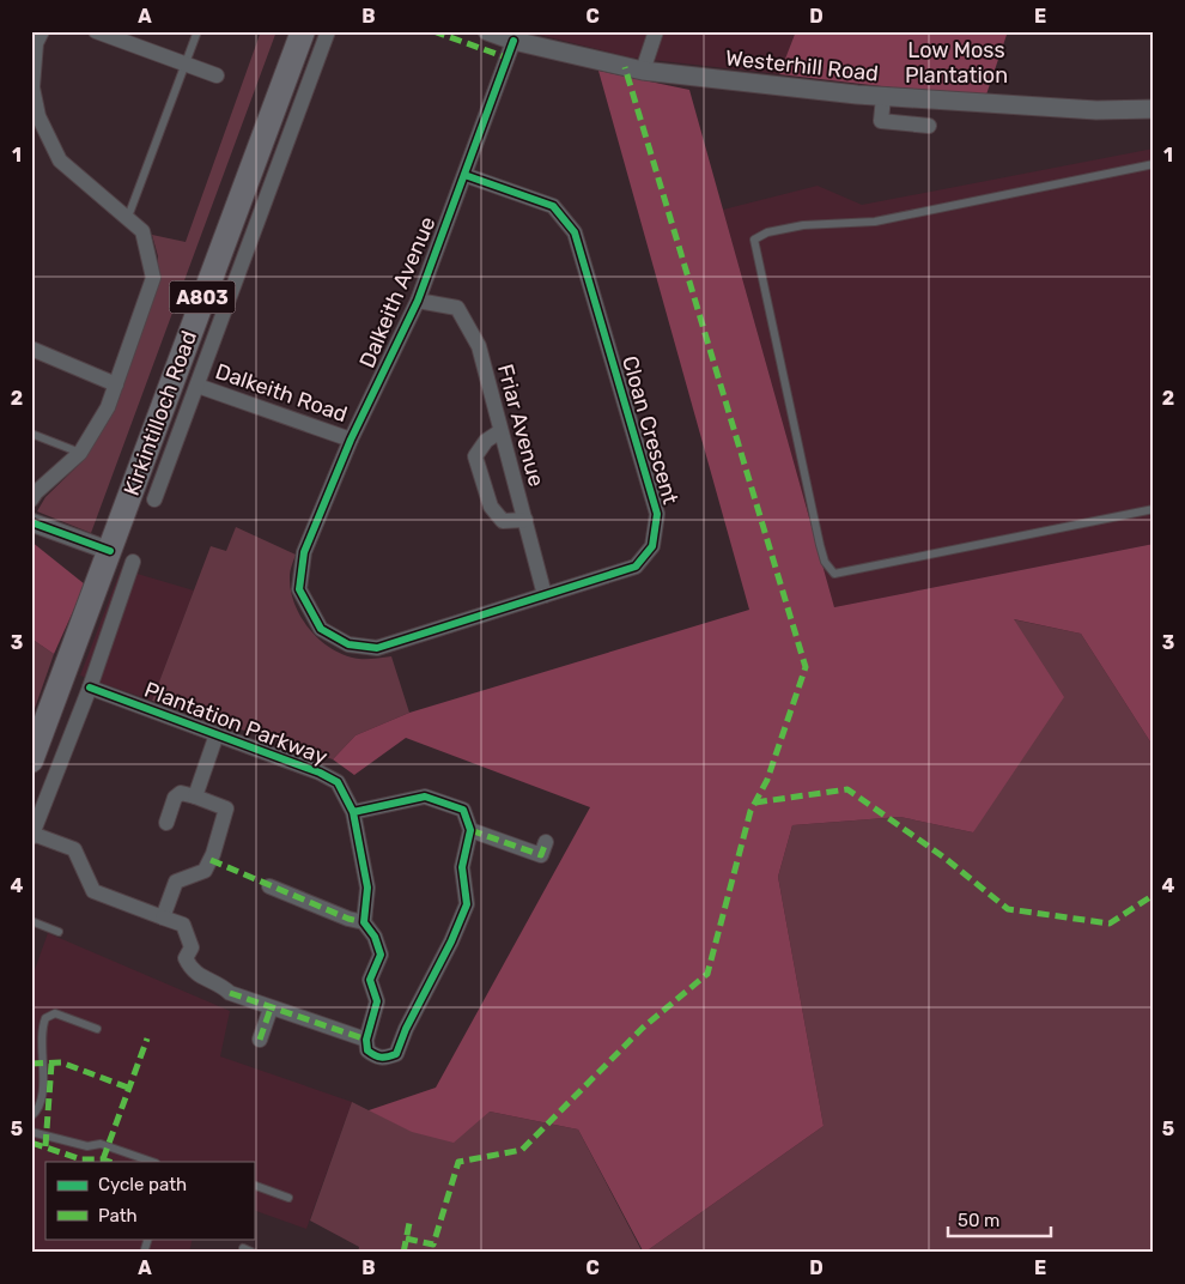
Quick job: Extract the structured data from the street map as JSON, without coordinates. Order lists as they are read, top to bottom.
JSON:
{
  "streets": {
    "main road": ["A803", "Kirkintilloch Road"],
    "street": [
      "Westerhill Road",
      "Dalkeith Avenue",
      "Dalkeith Road",
      "Friar Avenue",
      "Cloan Crescent",
      "Plantation Parkway"
    ]
  },
  "crossings": [
    ["Westerhill Road", "Dalkeith Avenue"],
    ["Dalkeith Avenue", "Dalkeith Road"],
    ["Dalkeith Avenue", "Friar Avenue"],
    ["Dalkeith Avenue", "Cloan Crescent"],
    ["Friar Avenue", "Cloan Crescent"]
  ],
  "parks": ["Low Moss Plantation"],
  "legend": ["Cycle path", "Path"],
  "scale_bar": "50 m",
  "grid": {
    "columns": [
      "A",
      "B",
      "C",
      "D",
      "E"
    ],
    "rows": [
      "1",
      "2",
      "3",
      "4",
      "5"
    ]
  }
}
